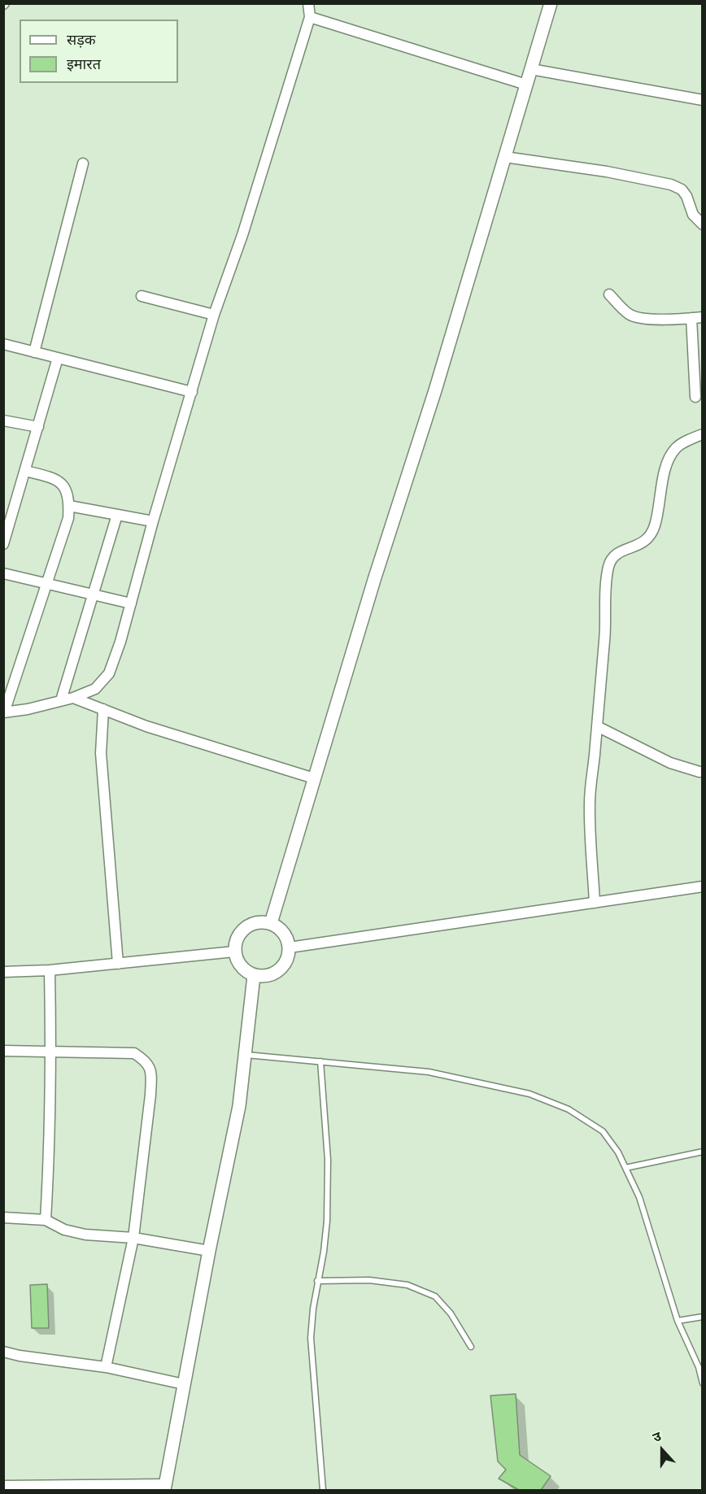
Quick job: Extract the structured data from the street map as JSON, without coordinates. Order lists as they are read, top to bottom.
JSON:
{
  "legend": ["सड़क", "इमारत"],
  "north": "top"
}
